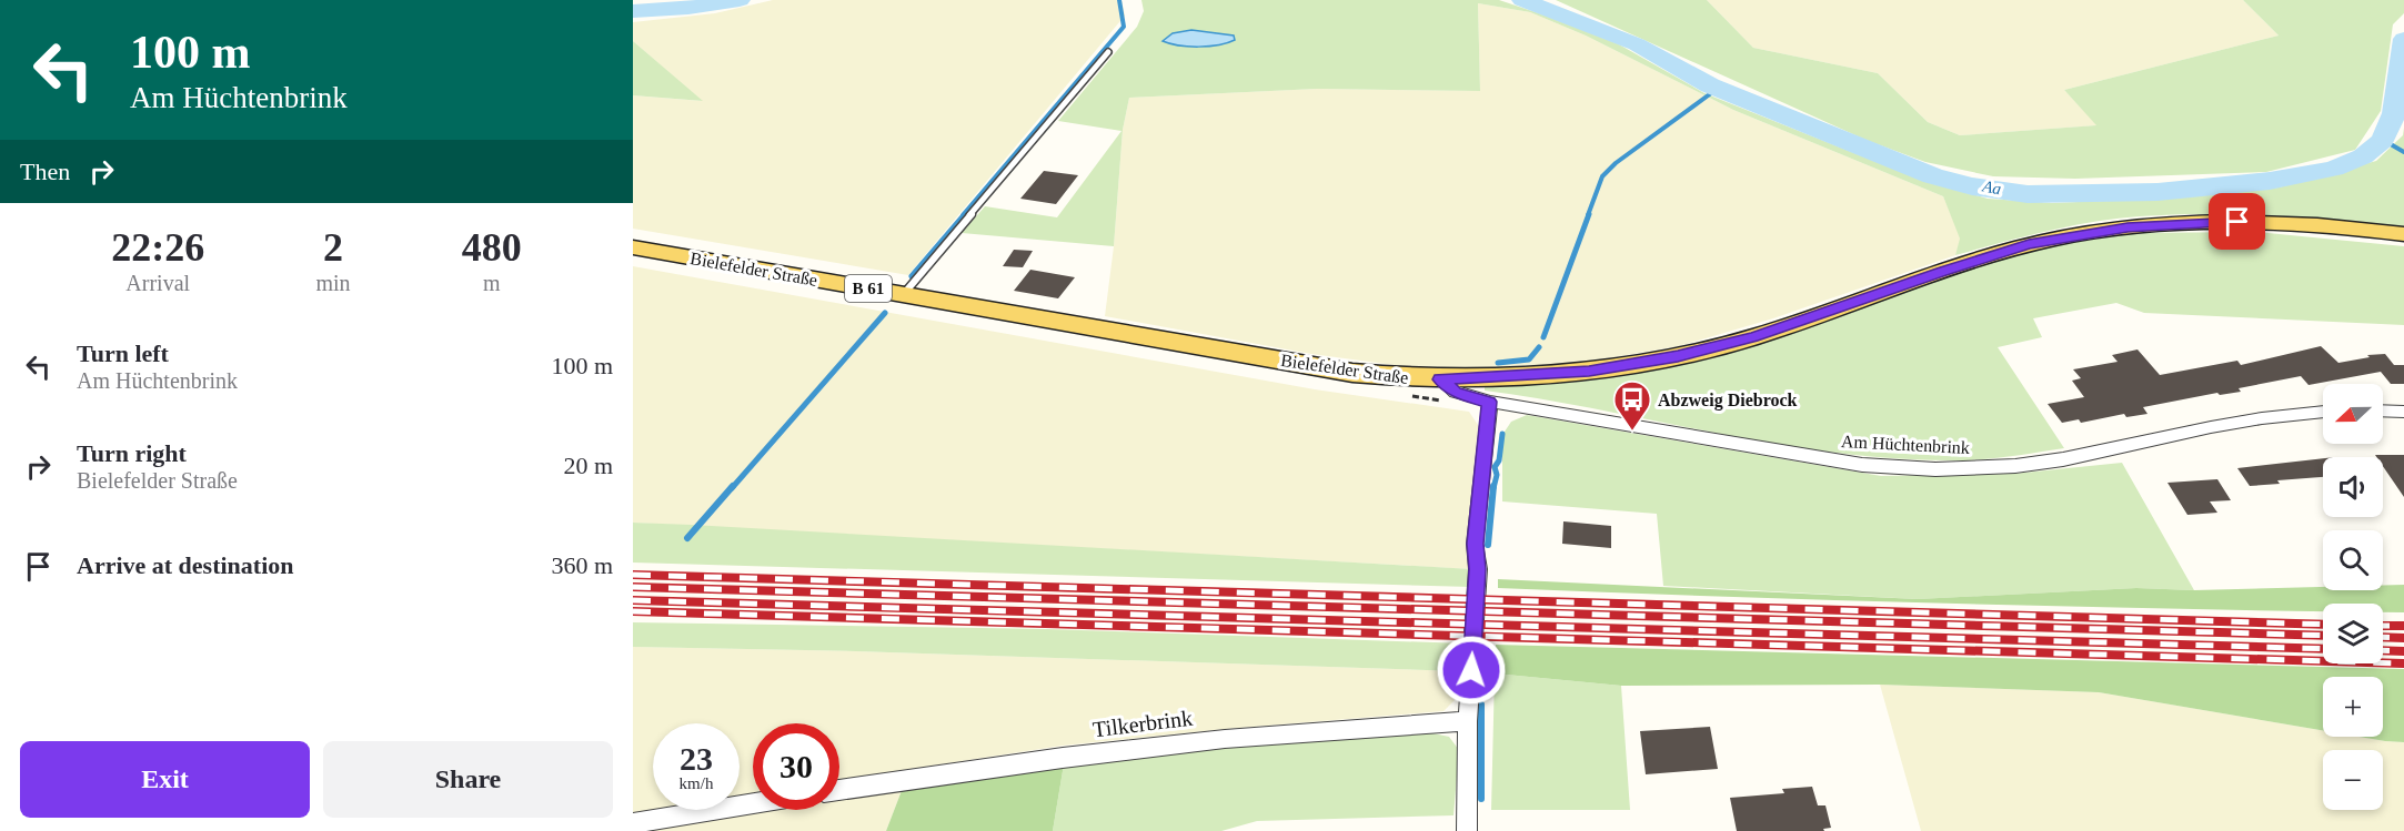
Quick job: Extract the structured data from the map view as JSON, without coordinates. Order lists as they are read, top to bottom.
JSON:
{
  "streets": {
    "main road": ["Bielefelder Straße", "B 61"],
    "street": ["Am Hüchtenbrink", "Tilkerbrink"]
  },
  "crossings": [
    ["Bielefelder Straße", "Am Hüchtenbrink"]
  ],
  "water": ["Aa"],
  "places": {
    "bus stop": ["Abzweig Diebrock"]
  },
  "north": "left",
  "page": {
    "turn": ["100 m", "Am Hüchtenbrink"],
    "then": "Then",
    "eta": [
      "22:26",
      "Arrival",
      "2",
      "min",
      "480",
      "m"
    ],
    "list": [
      {
        "name": "Turn left",
        "note": "Am Hüchtenbrink",
        "value": "100 m"
      },
      {
        "name": "Turn right",
        "note": "Bielefelder Straße",
        "value": "20 m"
      },
      {
        "name": "Arrive at destination",
        "value": "360 m"
      }
    ],
    "map_buttons": ["+", "−"],
    "speed": "23 km/h",
    "limit": "30",
    "buttons": ["Exit", "Share"]
  }
}
